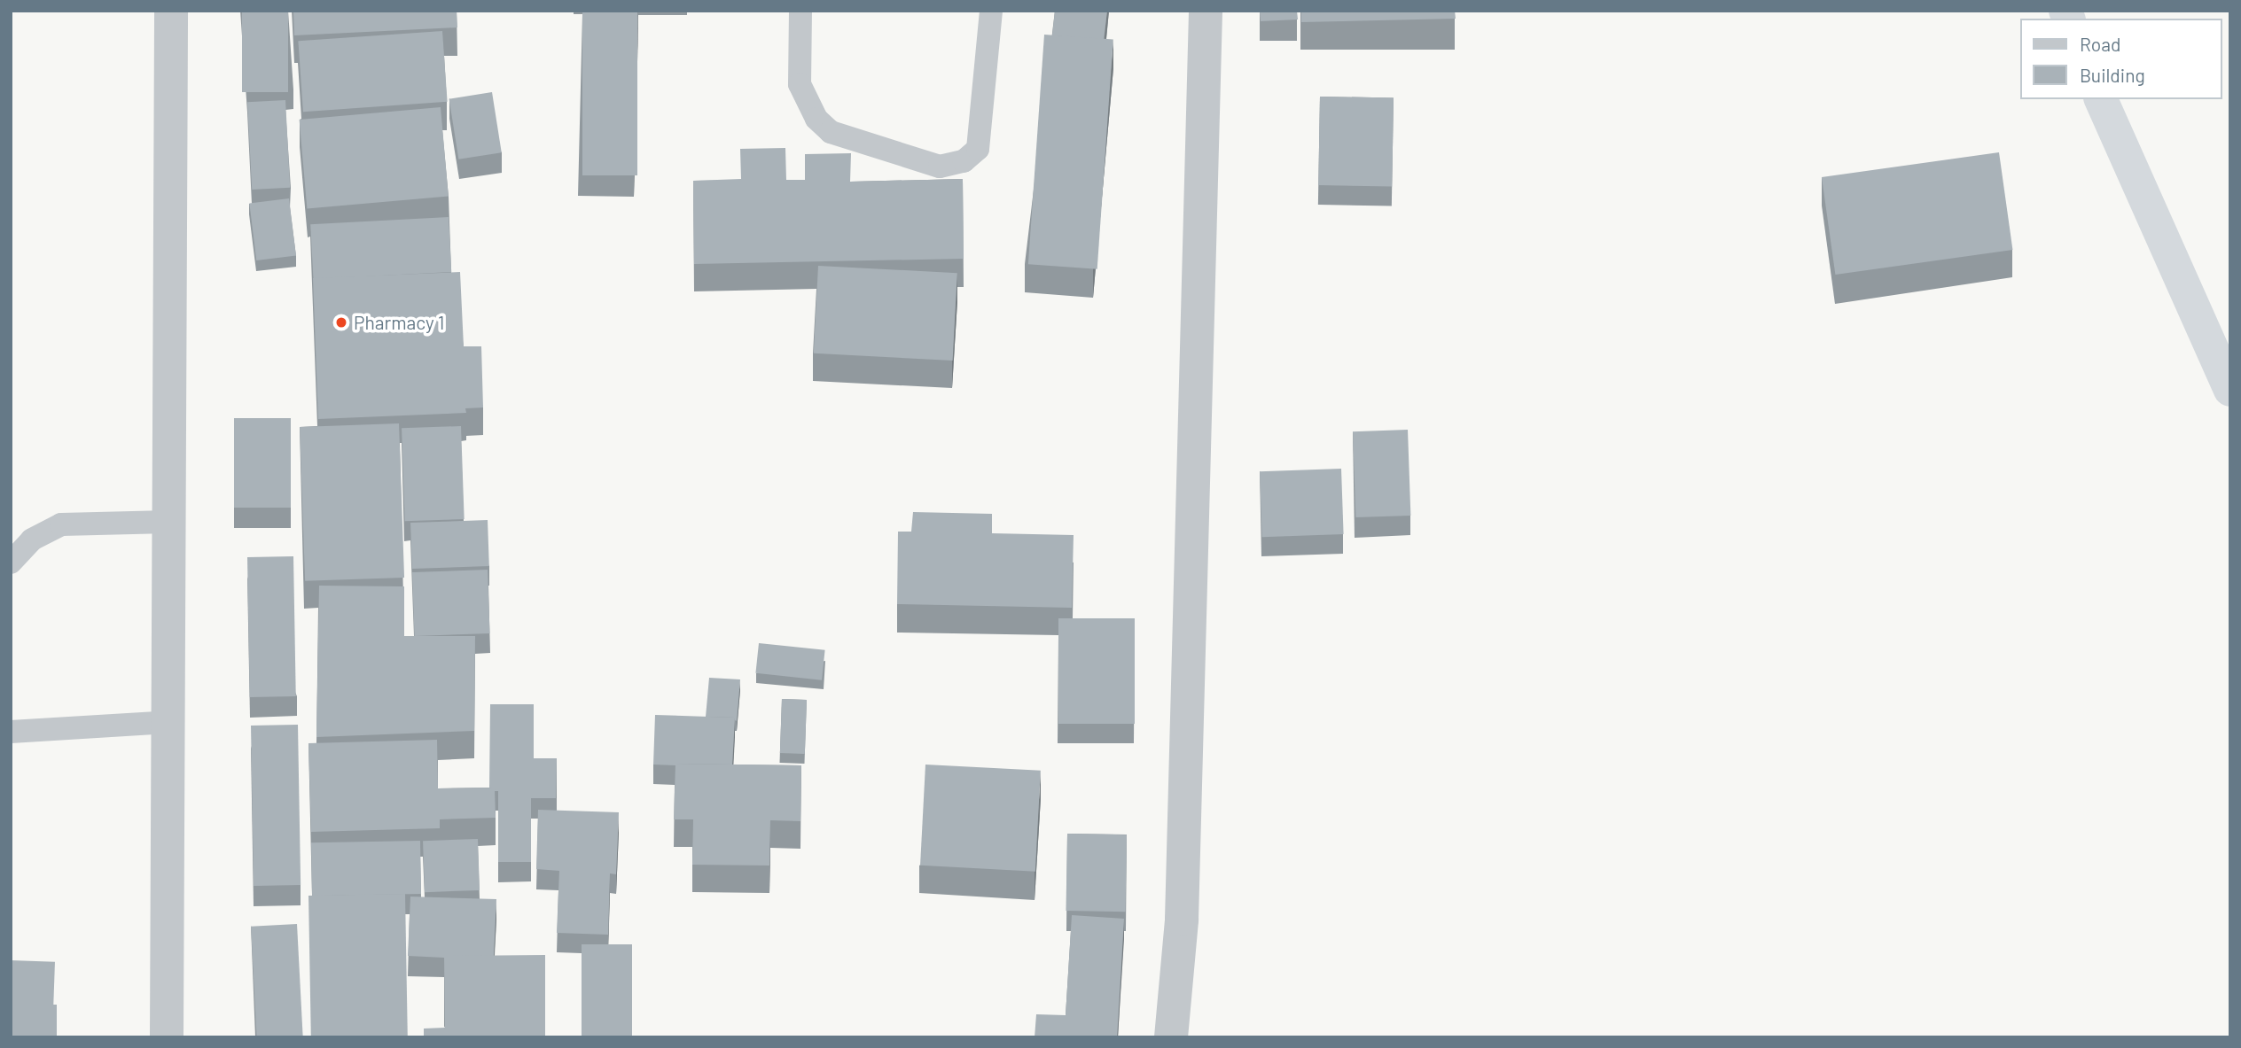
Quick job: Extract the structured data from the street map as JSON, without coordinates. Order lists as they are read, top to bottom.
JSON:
{
  "places": ["Pharmacy 1"],
  "legend": ["Road", "Building"]
}
